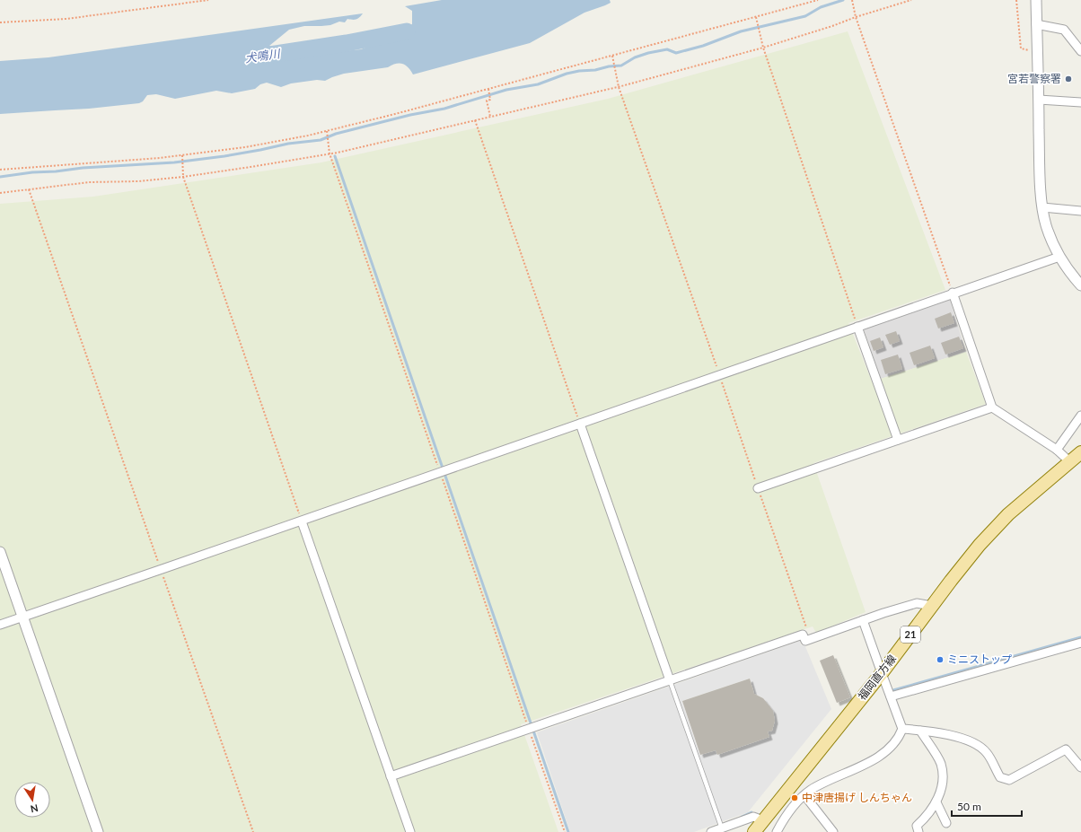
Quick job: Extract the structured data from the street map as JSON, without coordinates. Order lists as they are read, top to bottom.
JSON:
{
  "streets": {
    "main road": ["21", "福岡直方線"]
  },
  "water": ["犬鳴川"],
  "places": ["宮若警察署", "ミニストップ", "中津唐揚げ しんちゃん"],
  "scale_bar": "50 m",
  "north": "bottom"
}
